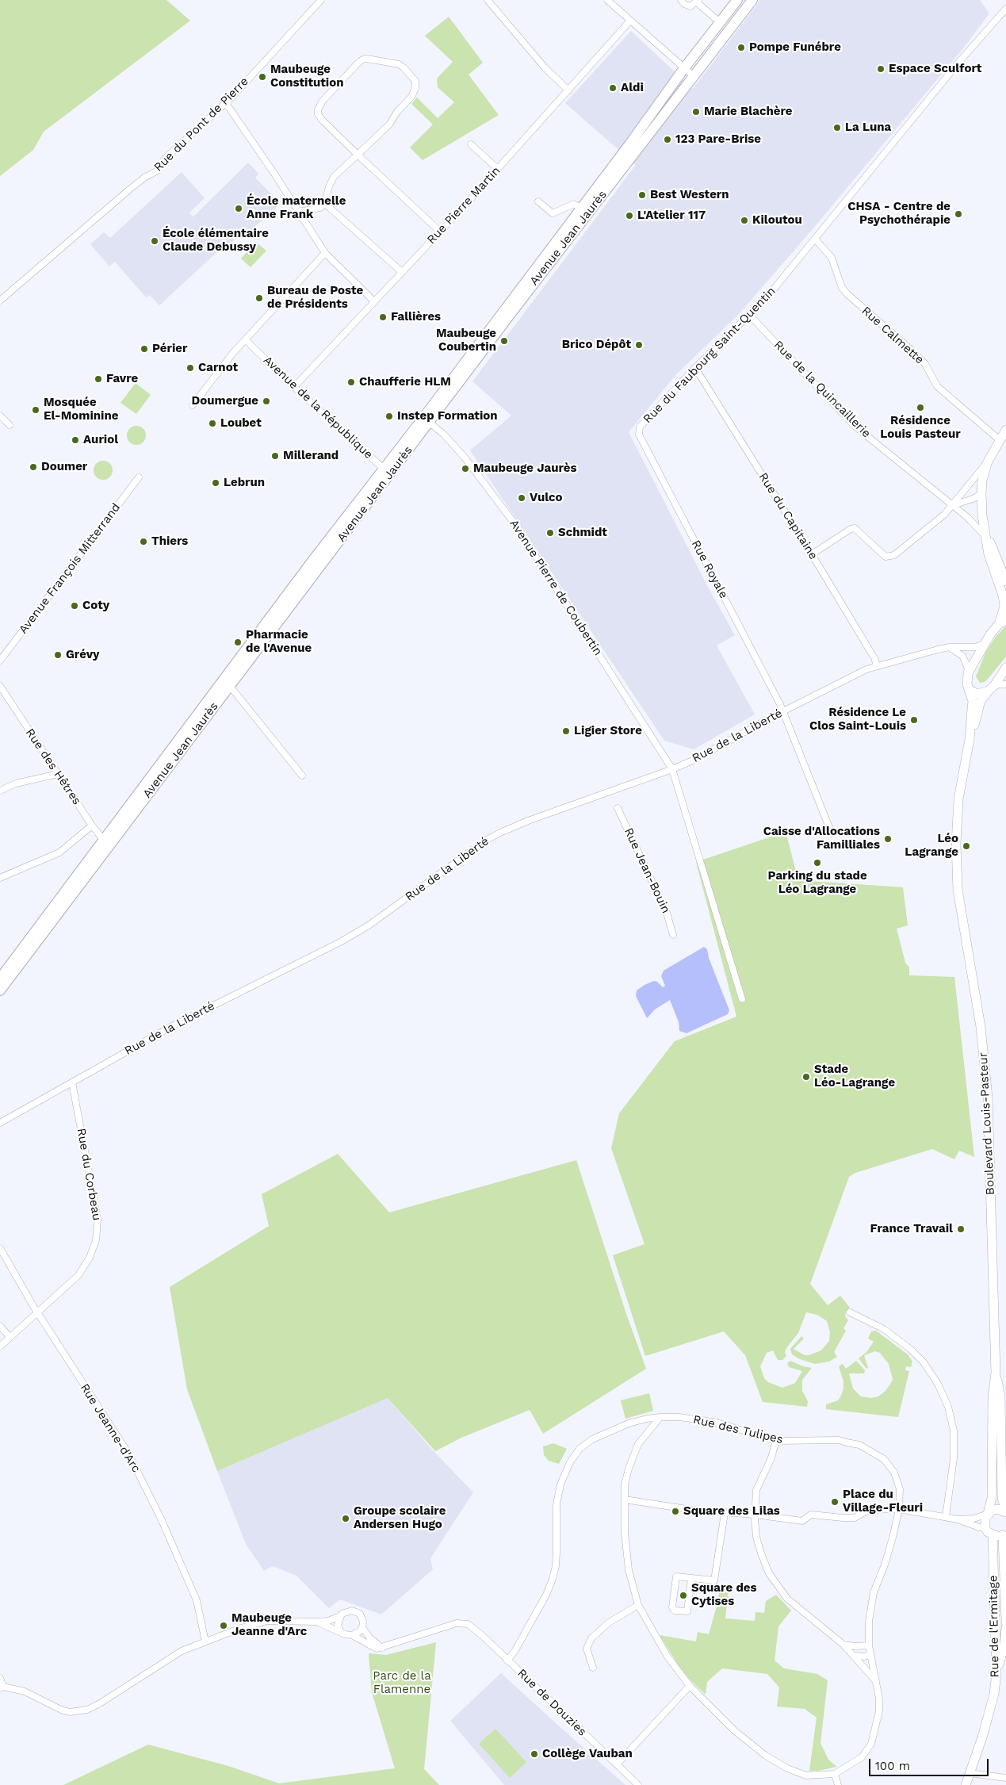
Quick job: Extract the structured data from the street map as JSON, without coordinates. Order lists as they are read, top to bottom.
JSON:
{
  "streets": {
    "main road": ["Avenue Jean Jaurès", "Boulevard Louis-Pasteur", "Rue de l'Ermitage"],
    "street": [
      "Rue du Pont de Pierre",
      "Rue Pierre Martin",
      "Rue Calmette",
      "Rue du Faubourg Saint-Quentin",
      "Rue de la Quincaillerie",
      "Avenue de la République",
      "Rue du Capitaine",
      "Avenue François Mitterrand",
      "Rue Royale",
      "Avenue Pierre de Coubertin",
      "Rue de la Liberté",
      "Rue des Hêtres",
      "Rue Jean-Bouin",
      "Rue du Corbeau",
      "Rue Jeanne-d'Arc",
      "Rue des Tulipes",
      "Rue de Douzies"
    ]
  },
  "crossings": [
    ["Rue Pierre Martin", "Avenue de la République"],
    ["Avenue Jean Jaurès", "Avenue de la République"],
    ["Avenue Jean Jaurès", "Avenue Pierre de Coubertin"],
    ["Avenue Jean Jaurès", "Rue des Hêtres"],
    ["Rue Calmette", "Rue du Faubourg Saint-Quentin"],
    ["Rue du Faubourg Saint-Quentin", "Rue de la Quincaillerie"],
    ["Rue du Faubourg Saint-Quentin", "Rue du Capitaine"],
    ["Rue du Faubourg Saint-Quentin", "Rue Royale"],
    ["Rue du Capitaine", "Rue de la Liberté"],
    ["Rue Royale", "Rue de la Liberté"],
    ["Avenue Pierre de Coubertin", "Rue de la Liberté"],
    ["Rue de la Liberté", "Rue du Corbeau"],
    ["Rue du Corbeau", "Rue Jeanne-d'Arc"],
    ["Rue des Tulipes", "Rue de Douzies"]
  ],
  "parks": ["Parc de la Flamenne"],
  "places": [
    "Pompe Funébre",
    "Espace Sculfort",
    "Maubeuge Constitution",
    "Aldi",
    "Marie Blachère",
    "La Luna",
    "123 Pare-Brise",
    "Best Western",
    "École maternelle Anne Frank",
    "CHSA - Centre de Psychothérapie",
    "L'Atelier 117",
    "Kiloutou",
    "École élémentaire Claude Debussy",
    "Bureau de Poste de Présidents",
    "Fallières",
    "Maubeuge Coubertin",
    "Brico Dépôt",
    "Périer",
    "Carnot",
    "Favre",
    "Chaufferie HLM",
    "Doumergue",
    "Résidence Louis Pasteur",
    "Mosquée El-Mominine",
    "Instep Formation",
    "Loubet",
    "Auriol",
    "Millerand",
    "Doumer",
    "Maubeuge Jaurès",
    "Lebrun",
    "Vulco",
    "Schmidt",
    "Thiers",
    "Coty",
    "Pharmacie de l'Avenue",
    "Grévy",
    "Résidence Le Clos Saint-Louis",
    "Ligier Store",
    "Caisse d'Allocations Familliales",
    "Léo Lagrange",
    "Parking du stade Léo Lagrange",
    "Stade Léo-Lagrange",
    "France Travail",
    "Place du Village-Fleuri",
    "Square des Lilas",
    "Groupe scolaire Andersen Hugo",
    "Square des Cytises",
    "Maubeuge Jeanne d'Arc",
    "Collège Vauban"
  ],
  "scale_bar": "100 m"
}
